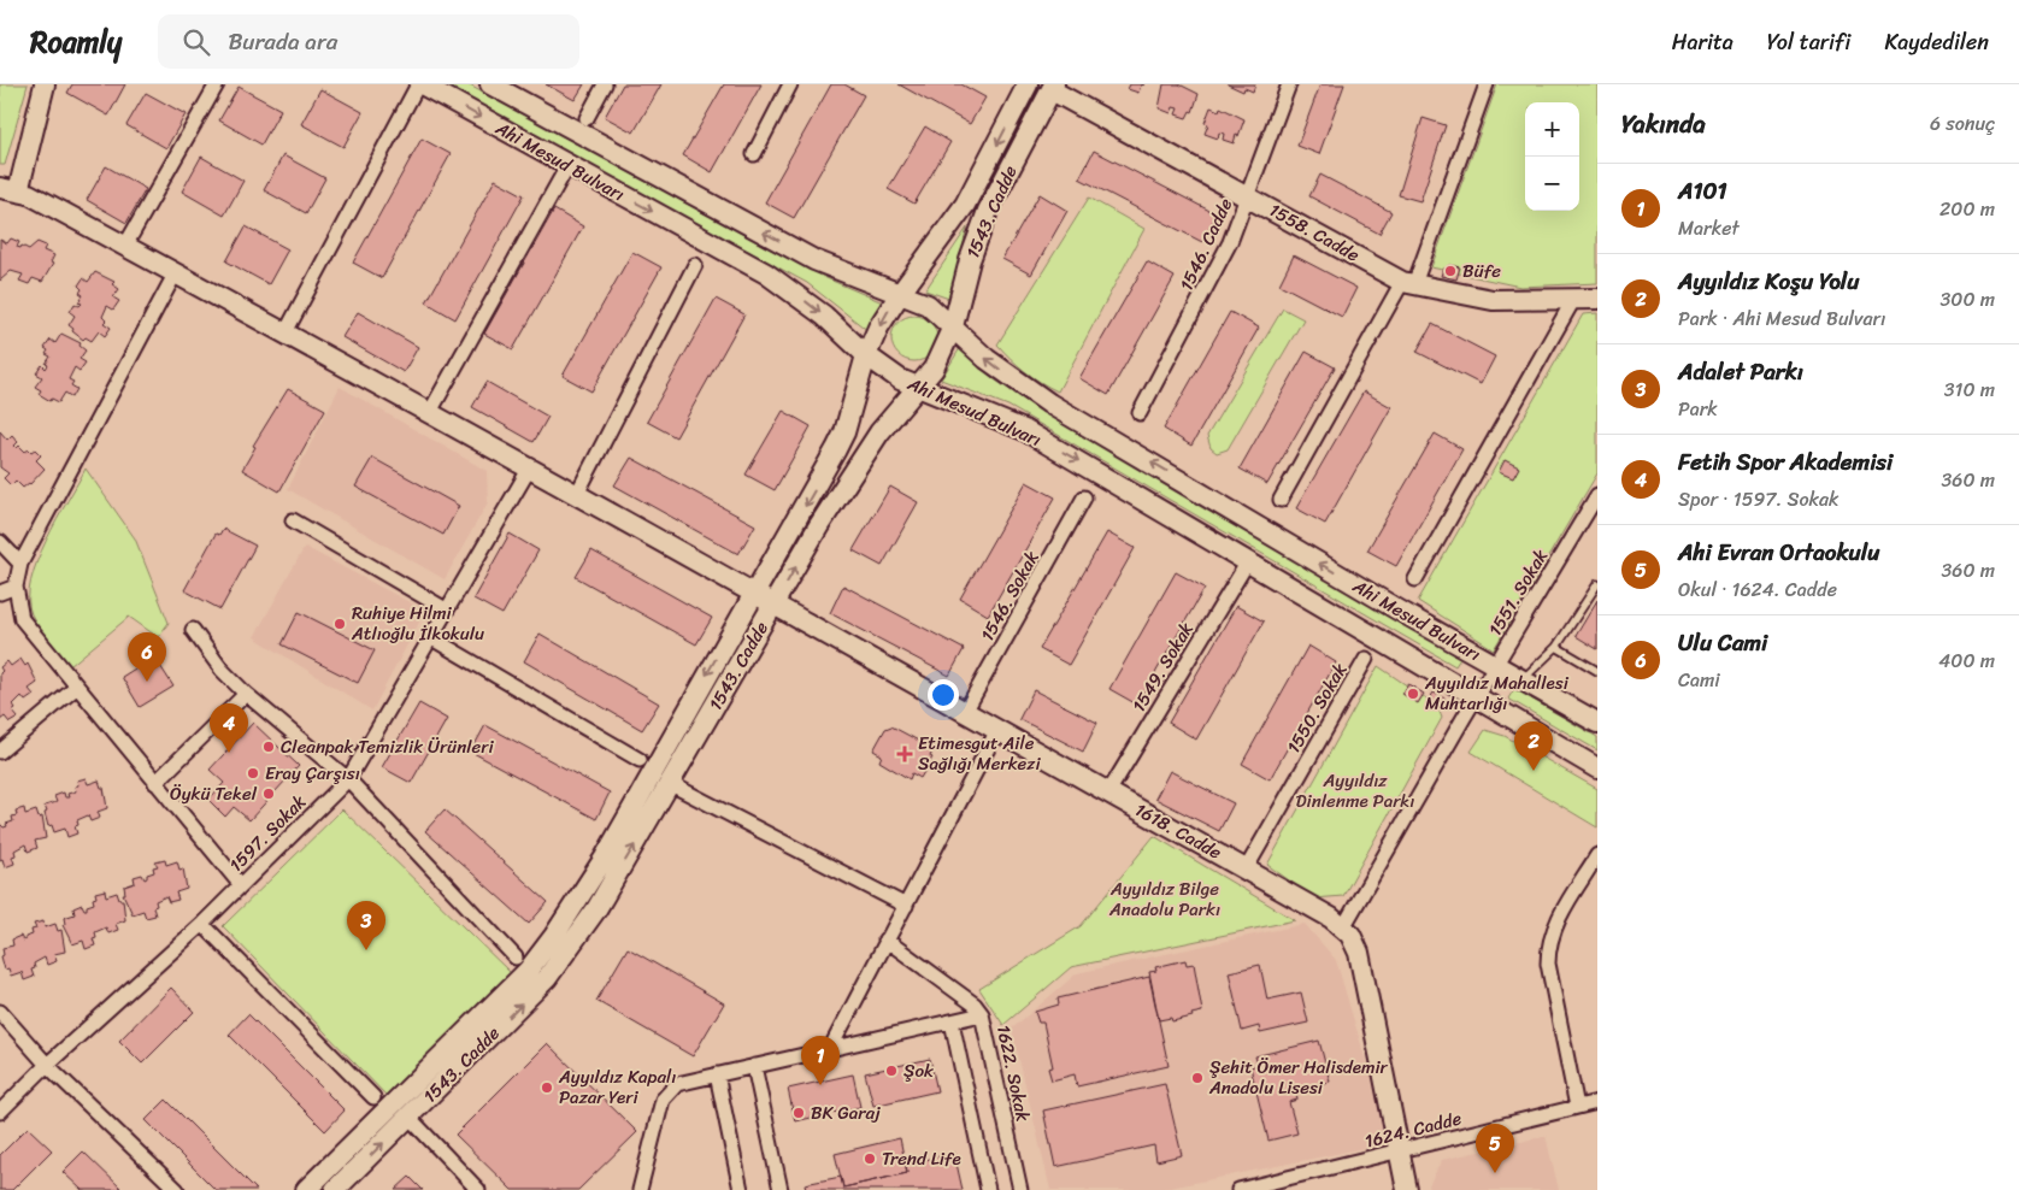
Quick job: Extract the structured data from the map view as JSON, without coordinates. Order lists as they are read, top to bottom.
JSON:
{
  "streets": {
    "main road": [
      "Ahi Mesud Bulvarı",
      "1543. Cadde",
      "1558. Cadde",
      "1618. Cadde"
    ],
    "street": [
      "1546. Cadde",
      "1551. Sokak",
      "1546. Sokak",
      "1549. Sokak",
      "1550. Sokak",
      "1597. Sokak",
      "1622. Sokak",
      "1624. Cadde"
    ]
  },
  "crossings": [
    ["Ahi Mesud Bulvarı", "1543. Cadde"],
    ["Ahi Mesud Bulvarı", "1551. Sokak"],
    ["Ahi Mesud Bulvarı", "1549. Sokak"],
    ["1543. Cadde", "1558. Cadde"],
    ["1543. Cadde", "1618. Cadde"],
    ["1558. Cadde", "1546. Cadde"],
    ["1551. Sokak", "1618. Cadde"],
    ["1546. Sokak", "1618. Cadde"],
    ["1549. Sokak", "1618. Cadde"],
    ["1550. Sokak", "1618. Cadde"],
    ["1618. Cadde", "1597. Sokak"],
    ["1618. Cadde", "1624. Cadde"]
  ],
  "parks": ["Ayyıldız Dinlenme Parkı", "Ayyıldız Bilge Anadolu Parkı"],
  "places": {
    "other": [
      "Büfe",
      "Ruhiye Hilmi Atlıoğlu İlkokulu",
      "Ayyıldız Mahallesi Muhtarlığı",
      "Cleanpak Temizlik Ürünleri",
      "Eray Çarşısı",
      "Öykü Tekel",
      "Şok",
      "Şehit Ömer Halisdemir Anadolu Lisesi",
      "Ayyıldız Kapalı Pazar Yeri",
      "BK Garaj",
      "Trend Life"
    ],
    "health": ["Etimesgut Aile Sağlığı Merkezi"]
  },
  "page": {
    "header": "Roamly",
    "search": "Burada ara",
    "nav": ["Harita", "Yol tarifi", "Kaydedilen"],
    "heading": ["Yakında", "6 sonuç"],
    "map_buttons": ["+", "−"],
    "list": [
      {
        "mark": "1",
        "name": "A101",
        "note": "Market",
        "value": "200 m"
      },
      {
        "mark": "2",
        "name": "Ayyıldız Koşu Yolu",
        "note": "Park · Ahi Mesud Bulvarı",
        "value": "300 m"
      },
      {
        "mark": "3",
        "name": "Adalet Parkı",
        "note": "Park",
        "value": "310 m"
      },
      {
        "mark": "4",
        "name": "Fetih Spor Akademisi",
        "note": "Spor · 1597. Sokak",
        "value": "360 m"
      },
      {
        "mark": "5",
        "name": "Ahi Evran Ortaokulu",
        "note": "Okul · 1624. Cadde",
        "value": "360 m"
      },
      {
        "mark": "6",
        "name": "Ulu Cami",
        "note": "Cami",
        "value": "400 m"
      }
    ],
    "pins": [
      "6",
      "4",
      "2",
      "3",
      "1",
      "5"
    ]
  }
}
